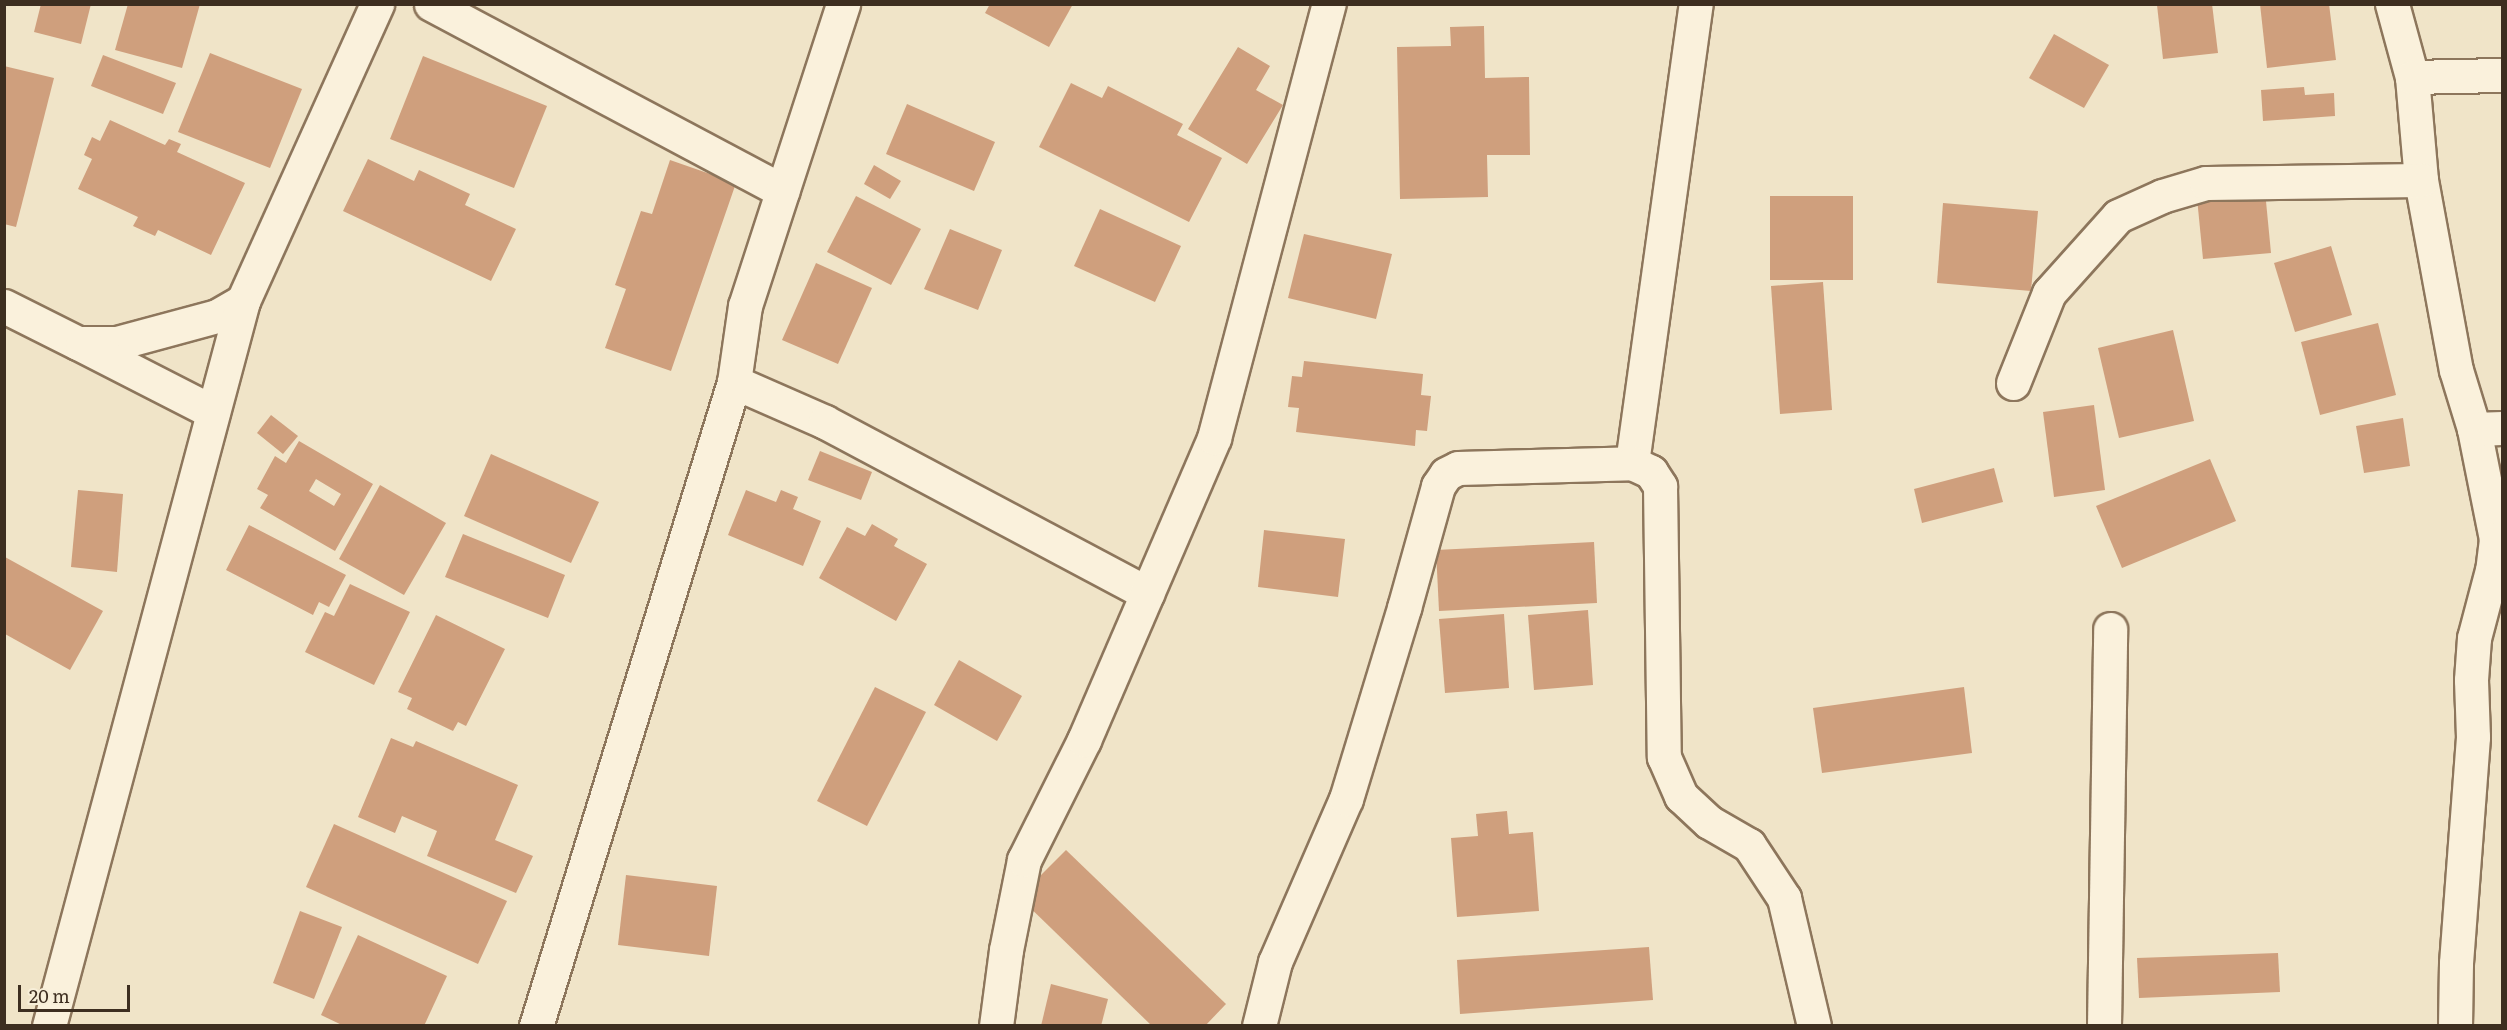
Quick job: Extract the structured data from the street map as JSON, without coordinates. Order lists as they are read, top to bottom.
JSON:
{
  "scale_bar": "20 m"
}
